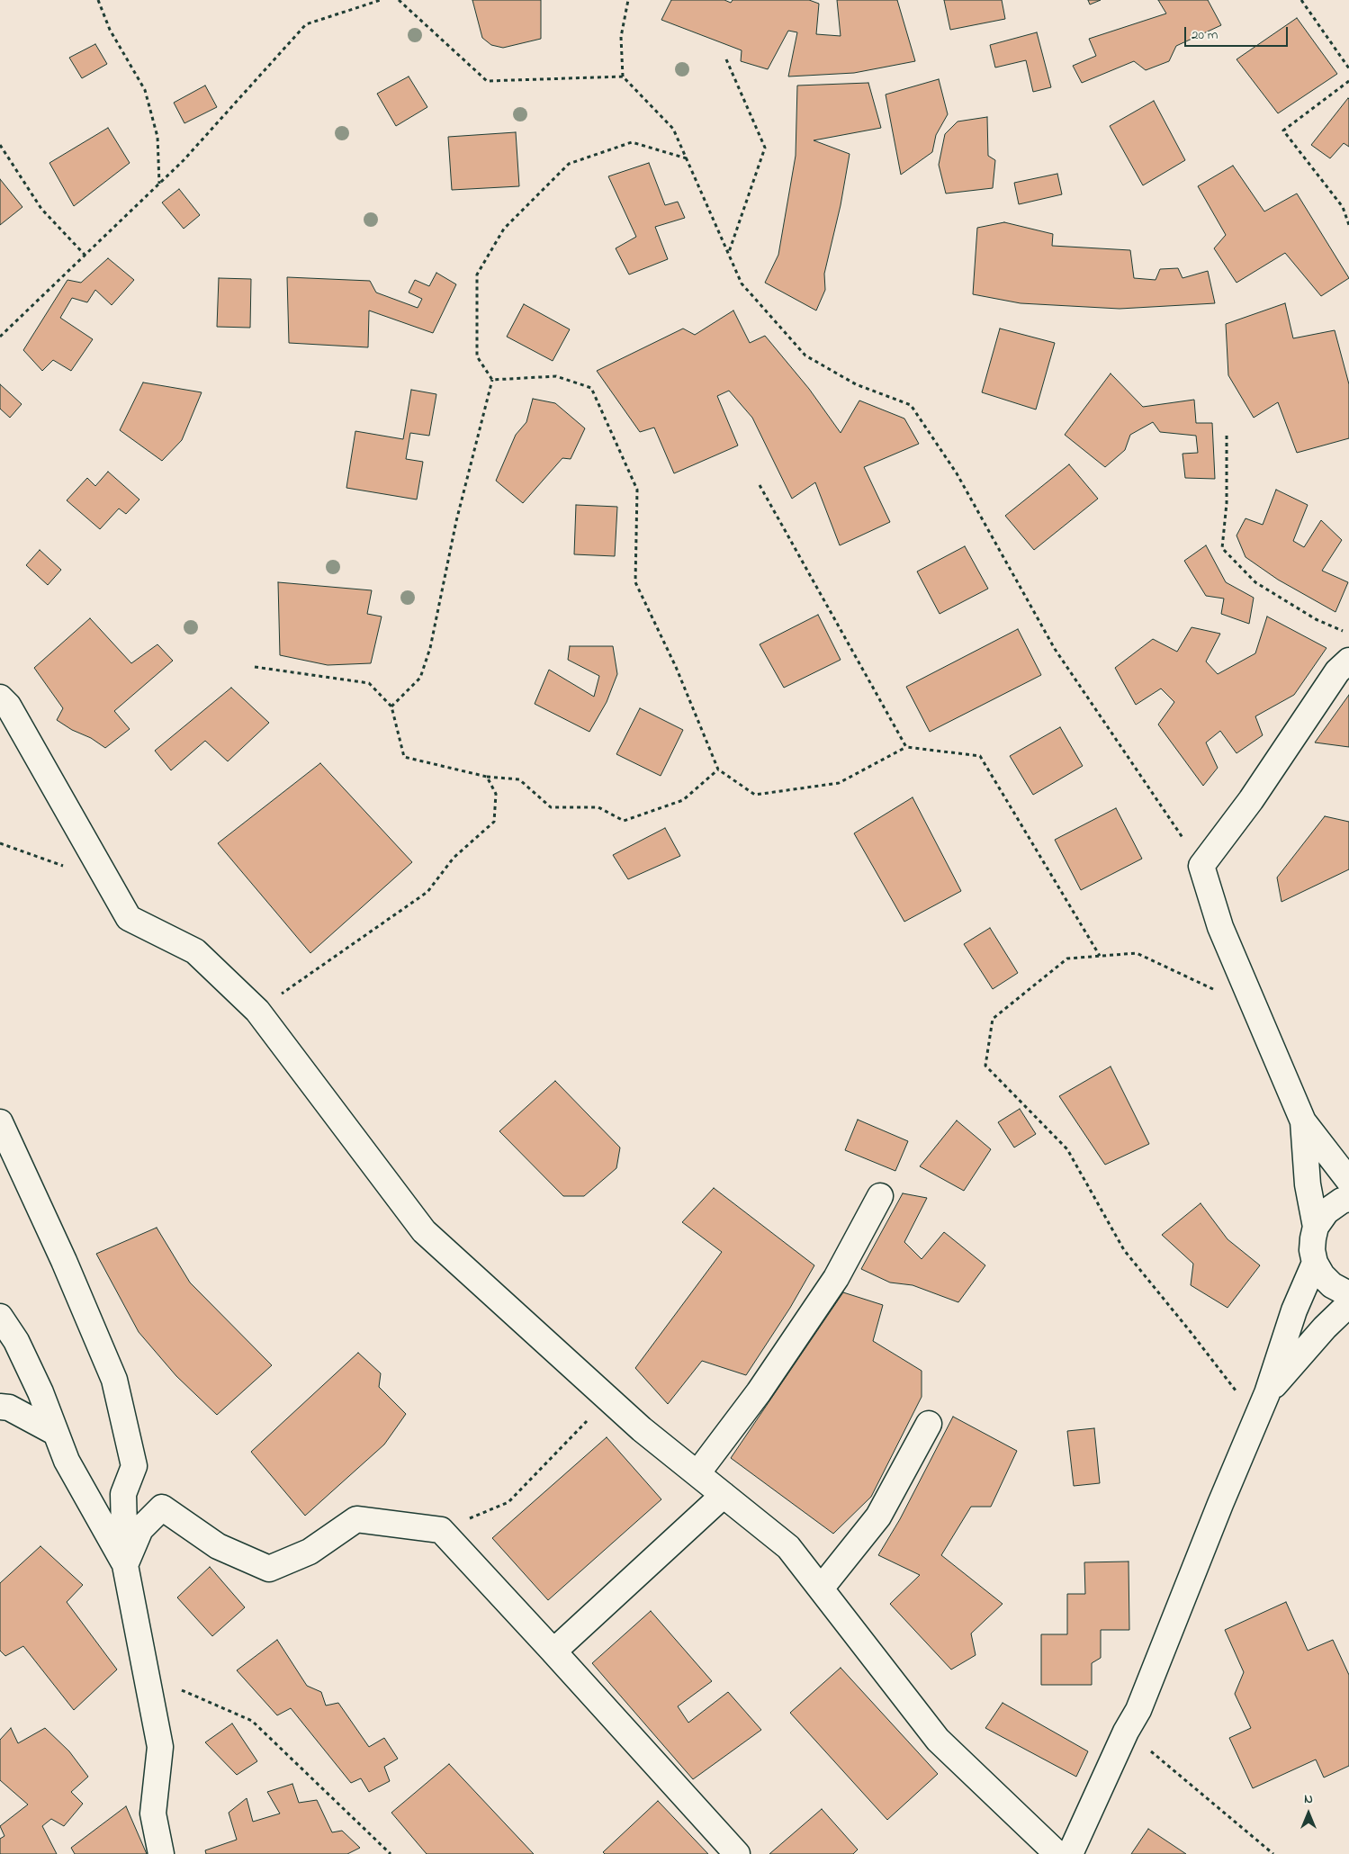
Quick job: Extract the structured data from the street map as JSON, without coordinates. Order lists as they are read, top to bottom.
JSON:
{
  "scale_bar": "20 m",
  "north": "top"
}
